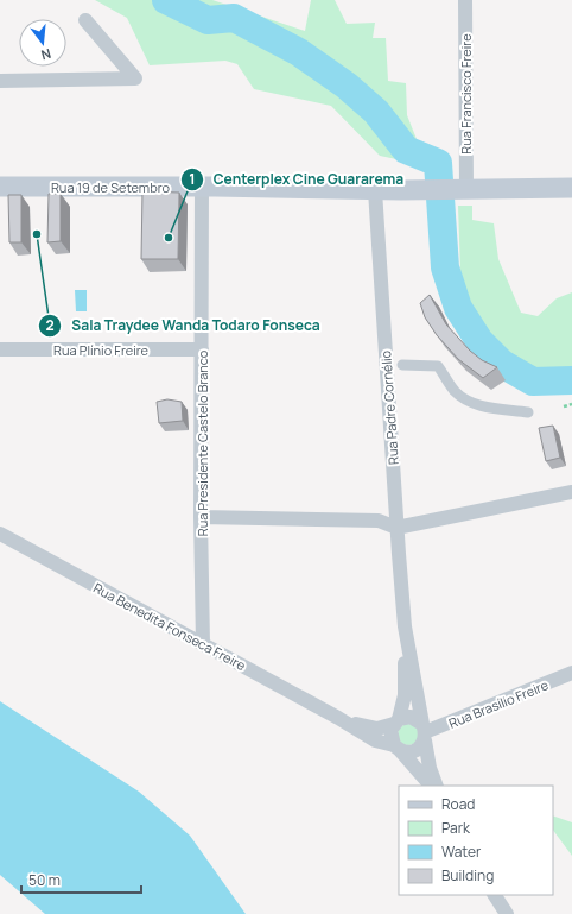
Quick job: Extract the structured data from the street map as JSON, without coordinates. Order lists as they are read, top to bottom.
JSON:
{
  "streets": {
    "main road": ["Rua 19 de Setembro"],
    "street": [
      "Rua Francisco Freire",
      "Rua Plínio Freire",
      "Rua Padre Cornélio",
      "Rua Presidente Castelo Branco",
      "Rua Benedita Fonseca Freire",
      "Rua Brasílio Freire"
    ]
  },
  "crossings": [
    ["Rua Francisco Freire", "Rua 19 de Setembro"],
    ["Rua 19 de Setembro", "Rua Padre Cornélio"],
    ["Rua 19 de Setembro", "Rua Presidente Castelo Branco"],
    ["Rua Plínio Freire", "Rua Presidente Castelo Branco"],
    ["Rua Padre Cornélio", "Rua Brasílio Freire"],
    ["Rua Presidente Castelo Branco", "Rua Benedita Fonseca Freire"]
  ],
  "places": ["Sala Traydee Wanda Todaro Fonseca", "Centerplex Cine Guararema"],
  "legend": [
    "Road",
    "Park",
    "Water",
    "Building"
  ],
  "scale_bar": "50 m",
  "north": "bottom"
}
